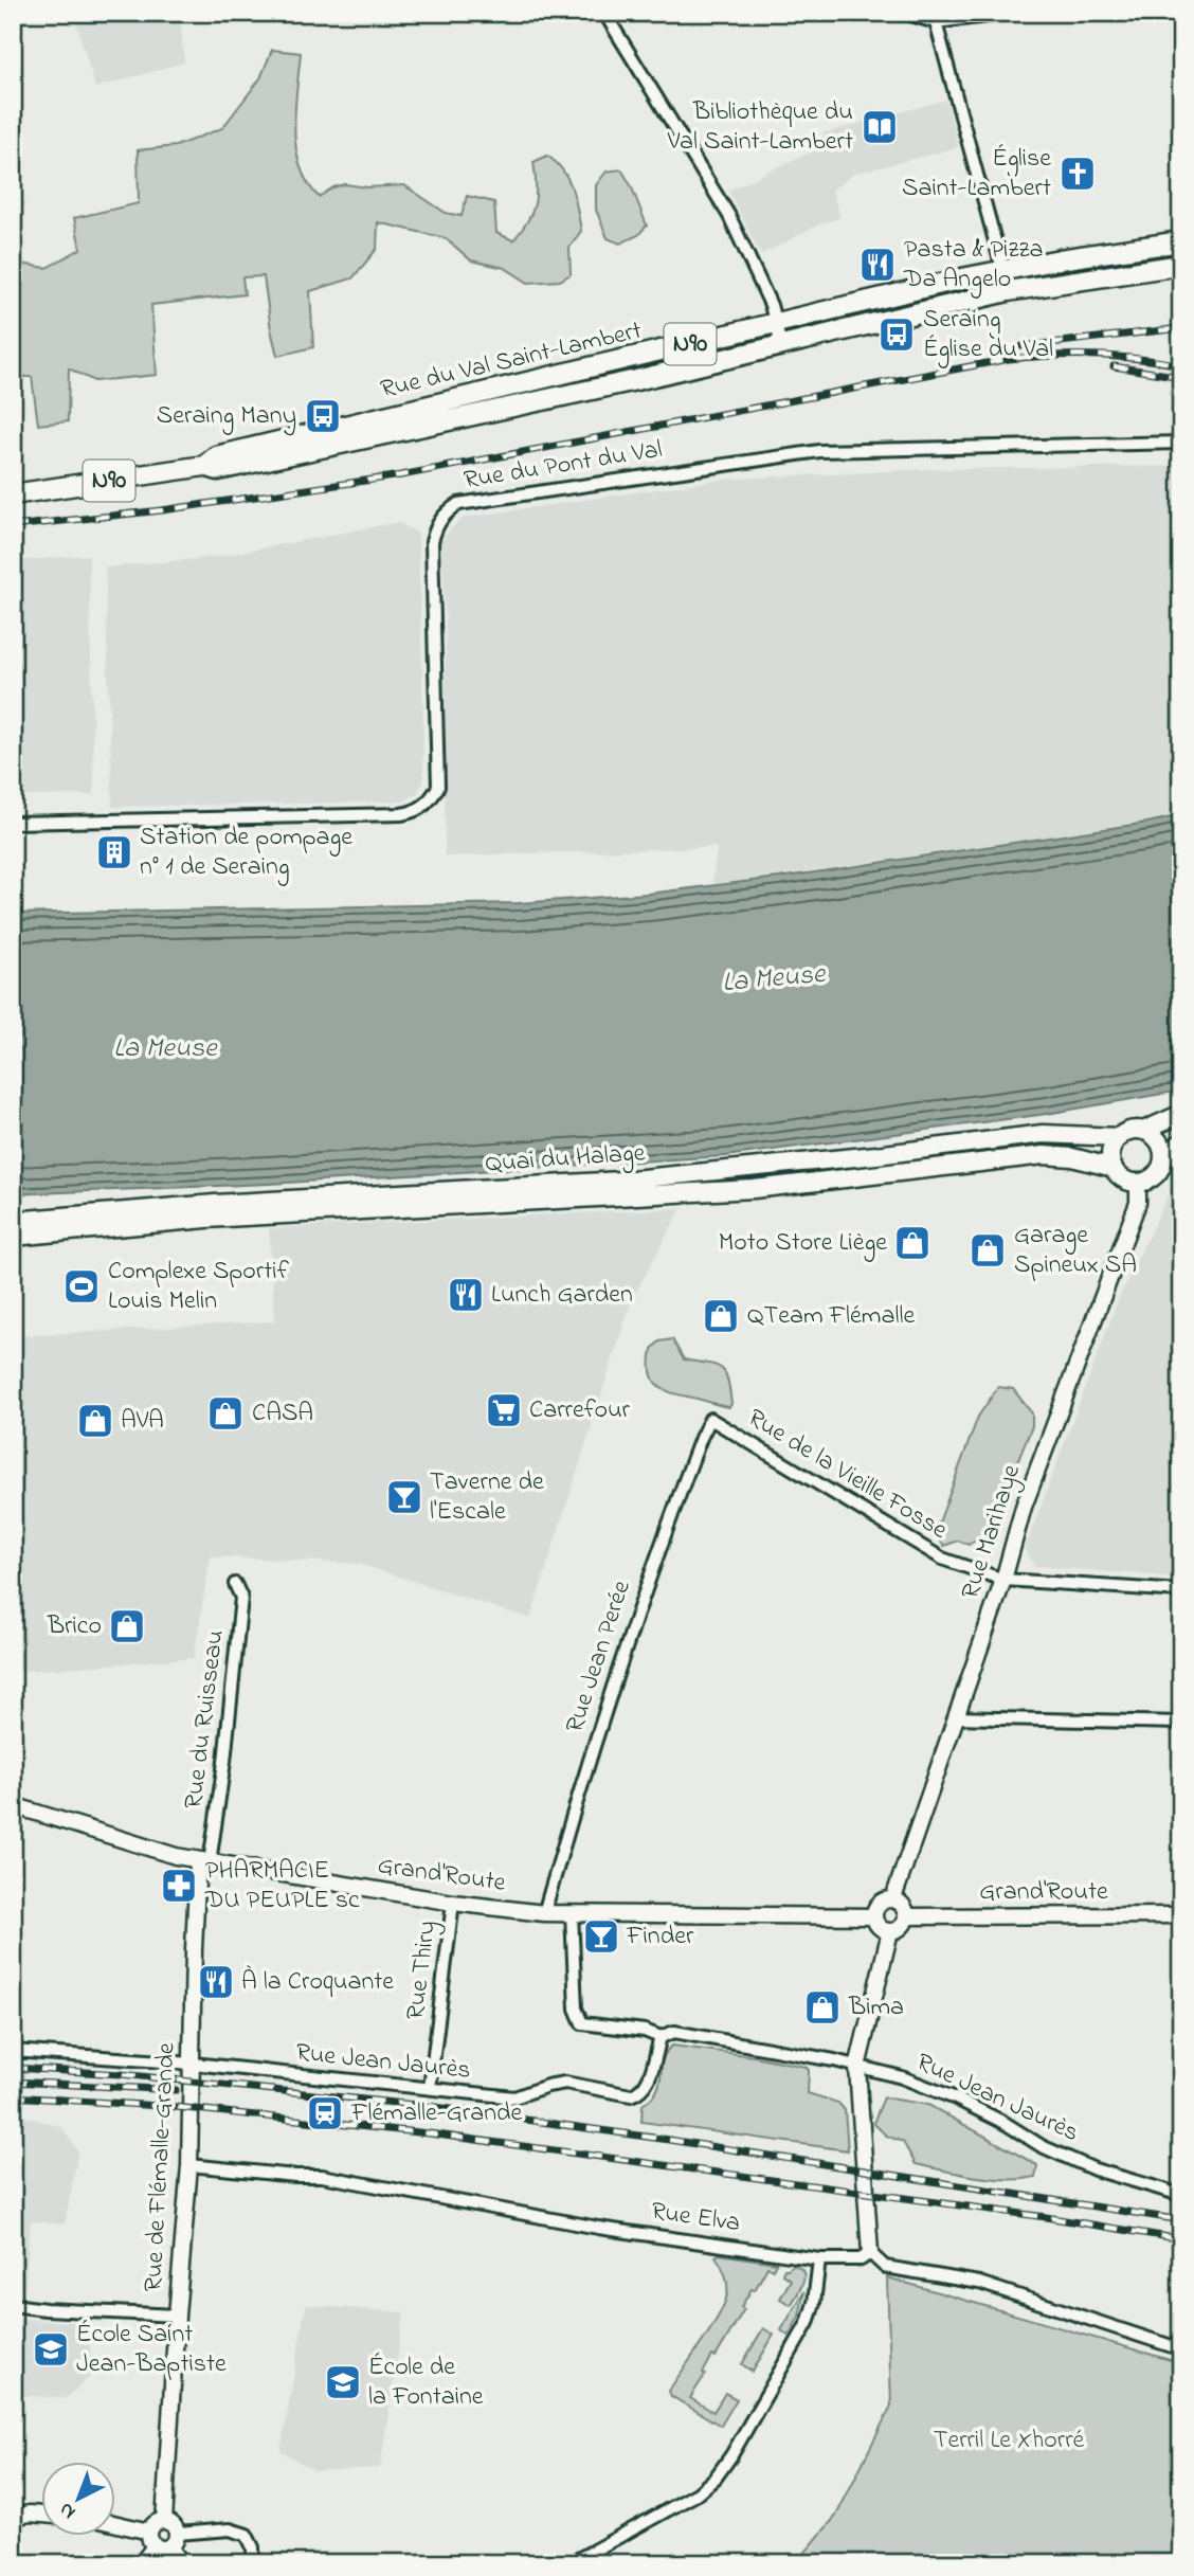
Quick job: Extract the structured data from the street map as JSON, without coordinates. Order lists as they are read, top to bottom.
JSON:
{
  "streets": {
    "main road": ["N90", "Rue du Val Saint-Lambert", "Quai du Halage"],
    "street": [
      "Rue du Pont du Val",
      "Rue de la Vieille Fosse",
      "Rue Marihaye",
      "Rue Jean Perée",
      "Rue du Ruisseau",
      "Grand'Route",
      "Rue Thiry",
      "Rue Jean Jaurès",
      "Rue de Flémalle-Grande",
      "Rue Elva"
    ]
  },
  "crossings": [
    ["Quai du Halage", "Rue Marihaye"],
    ["Rue de la Vieille Fosse", "Rue Marihaye"],
    ["Rue de la Vieille Fosse", "Rue Jean Perée"],
    ["Rue Marihaye", "Grand'Route"],
    ["Rue Jean Perée", "Grand'Route"],
    ["Rue du Ruisseau", "Grand'Route"],
    ["Rue du Ruisseau", "Rue de Flémalle-Grande"],
    ["Grand'Route", "Rue Thiry"],
    ["Grand'Route", "Rue Jean Jaurès"],
    ["Grand'Route", "Rue de Flémalle-Grande"],
    ["Rue Thiry", "Rue Jean Jaurès"],
    ["Rue Jean Jaurès", "Rue de Flémalle-Grande"],
    ["Rue de Flémalle-Grande", "Rue Elva"]
  ],
  "water": ["La Meuse"],
  "parks": ["Terril Le Xhorré"],
  "places": {
    "library": ["Bibliothèque du Val Saint-Lambert"],
    "church": ["Église Saint-Lambert"],
    "restaurant": ["Pasta & Pizza Da Angelo", "Lunch Garden", "À la Croquante"],
    "bus stop": ["Seraing Église du Val", "Seraing Many"],
    "building": ["Station de pompage n° 1 de Seraing"],
    "shop": [
      "Moto Store Liège",
      "Garage Spineux SA",
      "QTeam Flémalle",
      "CASA",
      "AVA",
      "Brico",
      "Bima"
    ],
    "sports": ["Complexe Sportif Louis Melin"],
    "supermarket": ["Carrefour"],
    "bar": ["Taverne de l'Escale", "Finder"],
    "pharmacy": ["PHARMACIE DU PEUPLE sc"],
    "station": ["Flémalle-Grande"],
    "school or university": ["École Saint Jean-Baptiste", "École de la Fontaine"]
  },
  "north": "bottom left"
}
